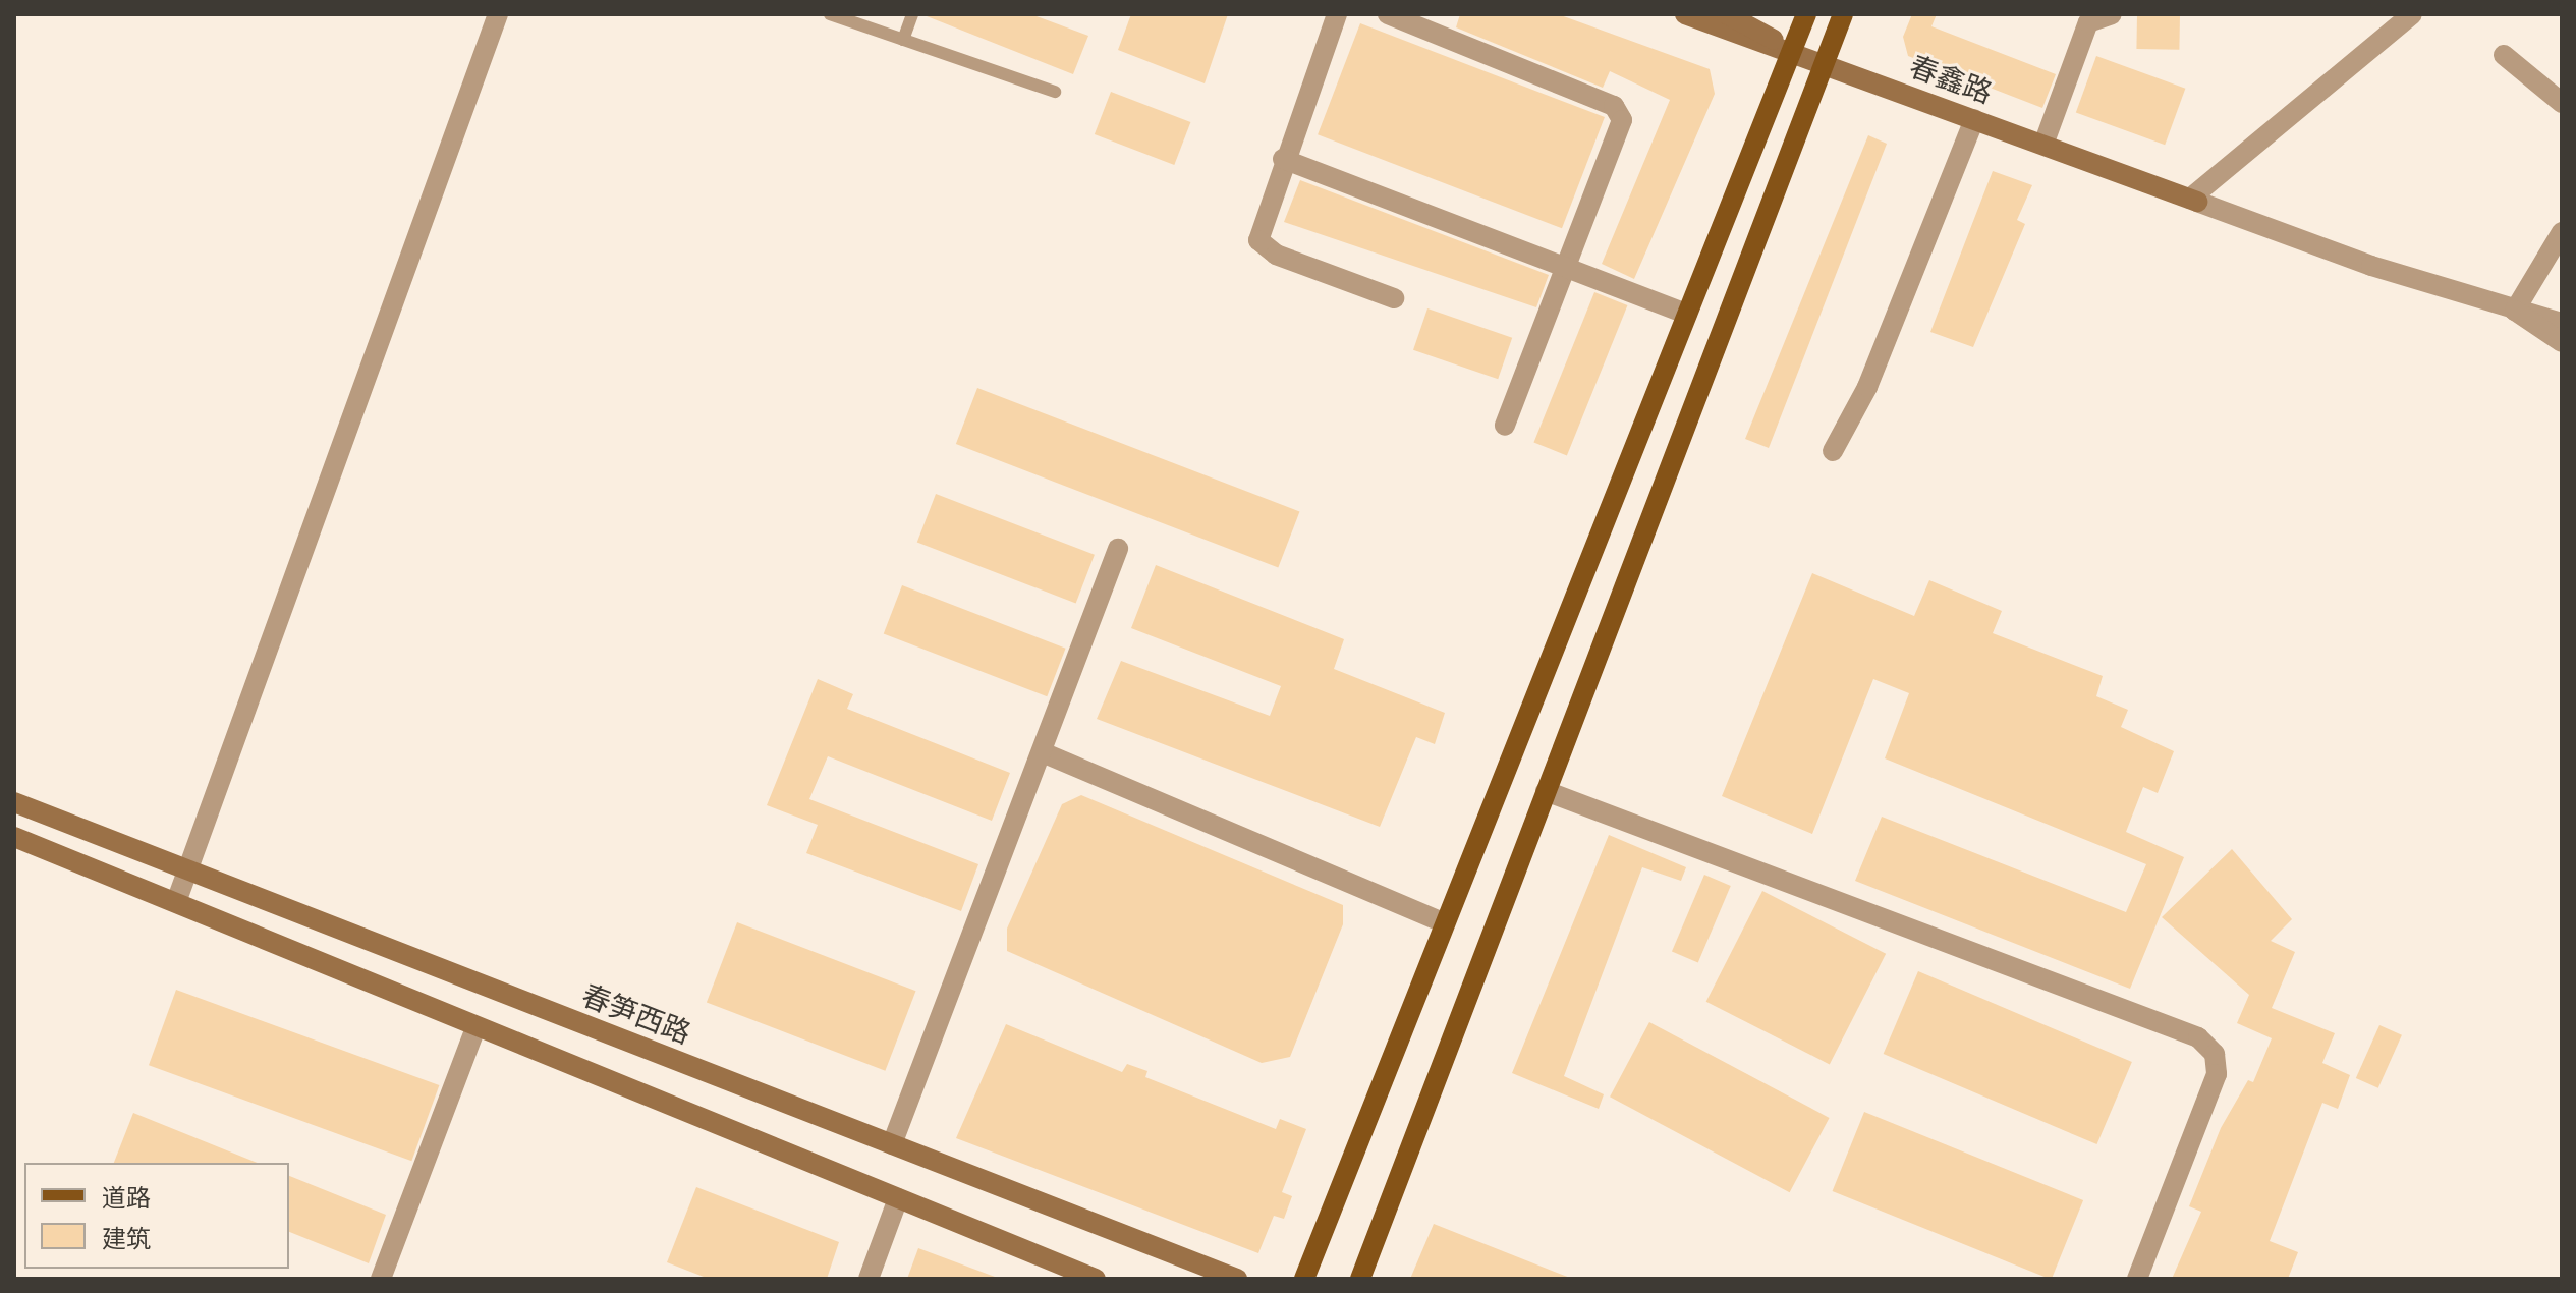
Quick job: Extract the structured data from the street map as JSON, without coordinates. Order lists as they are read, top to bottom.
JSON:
{
  "streets": {
    "main road": ["春鑫路", "春笋西路"]
  },
  "legend": ["道路", "建筑"]
}
